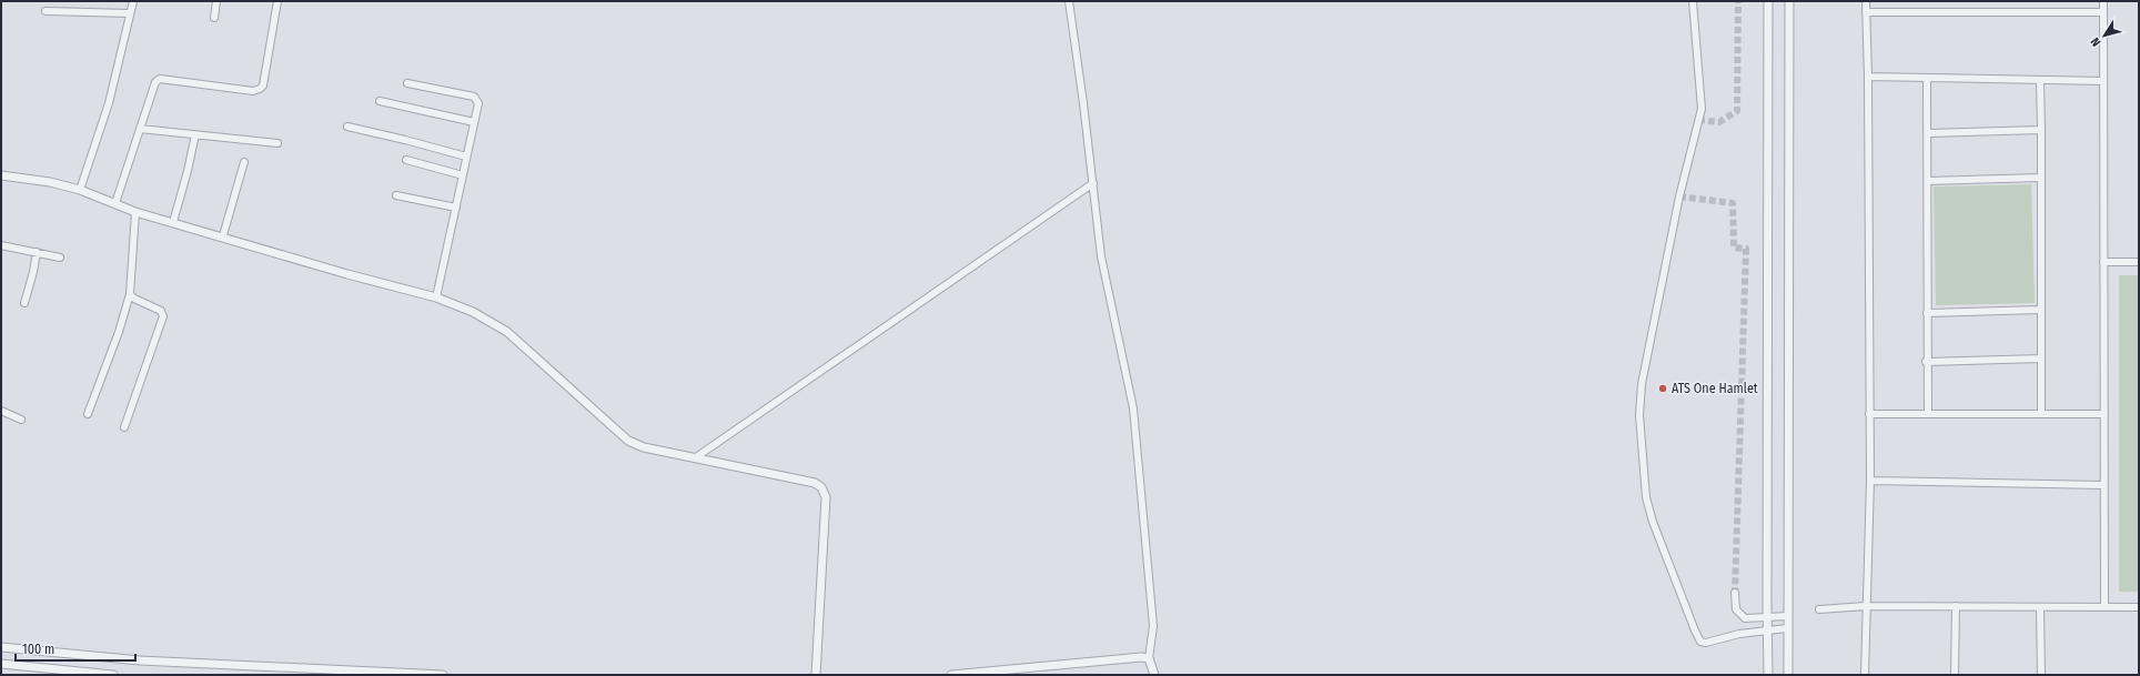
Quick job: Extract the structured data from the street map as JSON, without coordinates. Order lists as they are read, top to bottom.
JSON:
{
  "places": ["ATS One Hamlet"],
  "scale_bar": "100 m",
  "north": "bottom left"
}
